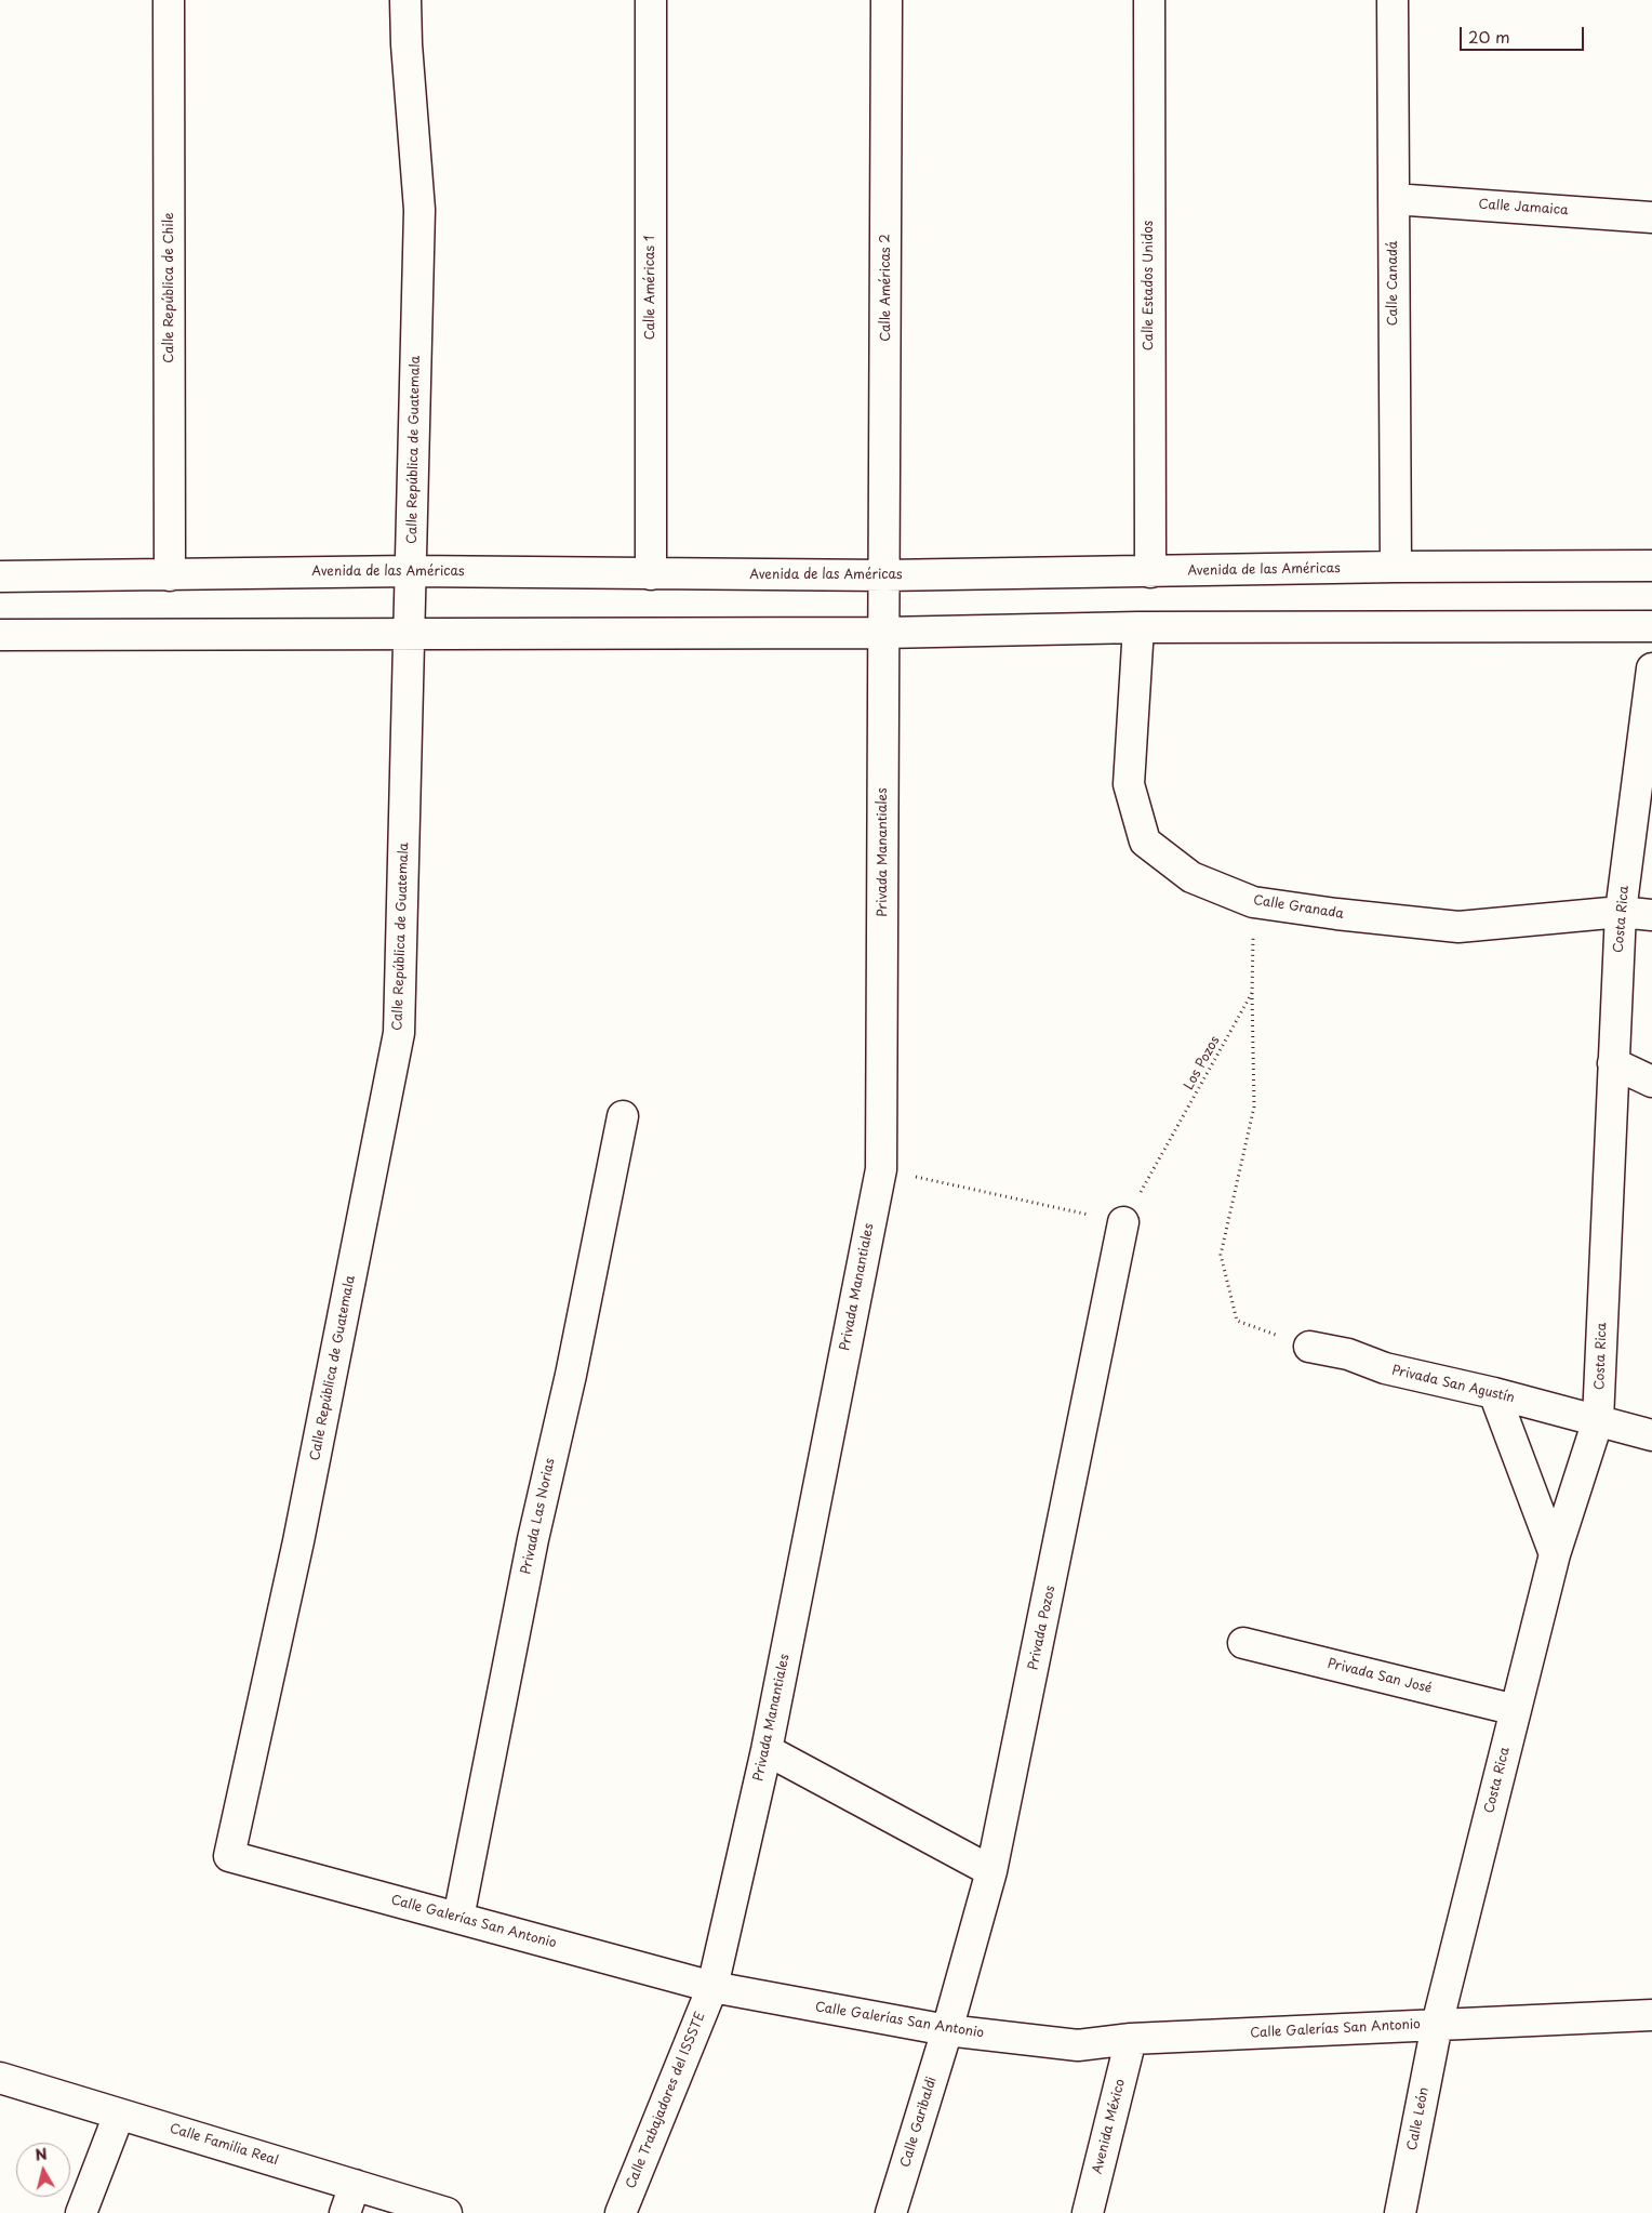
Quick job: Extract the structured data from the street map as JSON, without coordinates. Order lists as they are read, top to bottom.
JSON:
{
  "streets": {
    "street": [
      "Calle Jamaica",
      "Calle Canadá",
      "Calle Estados Unidos",
      "Calle República de Chile",
      "Calle Américas 1",
      "Calle Américas 2",
      "Calle República de Guatemala",
      "Avenida de las Américas",
      "Privada Manantiales",
      "Calle Granada",
      "Costa Rica",
      "Privada San Agustín",
      "Privada Las Norias",
      "Privada Pozos",
      "Privada San José",
      "Calle Galerías San Antonio",
      "Calle Trabajadores del ISSSTE",
      "Calle León",
      "Calle Garibaldi",
      "Avenida México",
      "Calle Familia Real"
    ],
    "path": ["Los Pozos"]
  },
  "crossings": [
    ["Calle Jamaica", "Calle Canadá"],
    ["Calle Canadá", "Avenida de las Américas"],
    ["Calle Estados Unidos", "Avenida de las Américas"],
    ["Calle República de Chile", "Avenida de las Américas"],
    ["Calle Américas 1", "Avenida de las Américas"],
    ["Calle Américas 2", "Avenida de las Américas"],
    ["Calle Américas 2", "Privada Manantiales"],
    ["Calle República de Guatemala", "Avenida de las Américas"],
    ["Calle República de Guatemala", "Calle Galerías San Antonio"],
    ["Avenida de las Américas", "Privada Manantiales"],
    ["Privada Manantiales", "Calle Galerías San Antonio"],
    ["Privada Manantiales", "Calle Trabajadores del ISSSTE"],
    ["Calle Granada", "Costa Rica"],
    ["Calle Granada", "Los Pozos"],
    ["Costa Rica", "Privada San Agustín"],
    ["Costa Rica", "Privada San José"],
    ["Costa Rica", "Calle Galerías San Antonio"],
    ["Costa Rica", "Calle León"],
    ["Los Pozos", "Privada Pozos"],
    ["Privada Las Norias", "Calle Galerías San Antonio"],
    ["Privada Pozos", "Calle Galerías San Antonio"],
    ["Privada Pozos", "Calle Garibaldi"],
    ["Calle Galerías San Antonio", "Calle Trabajadores del ISSSTE"],
    ["Calle Galerías San Antonio", "Calle León"],
    ["Calle Galerías San Antonio", "Calle Garibaldi"],
    ["Calle Galerías San Antonio", "Avenida México"]
  ],
  "scale_bar": "20 m",
  "north": "top"
}
